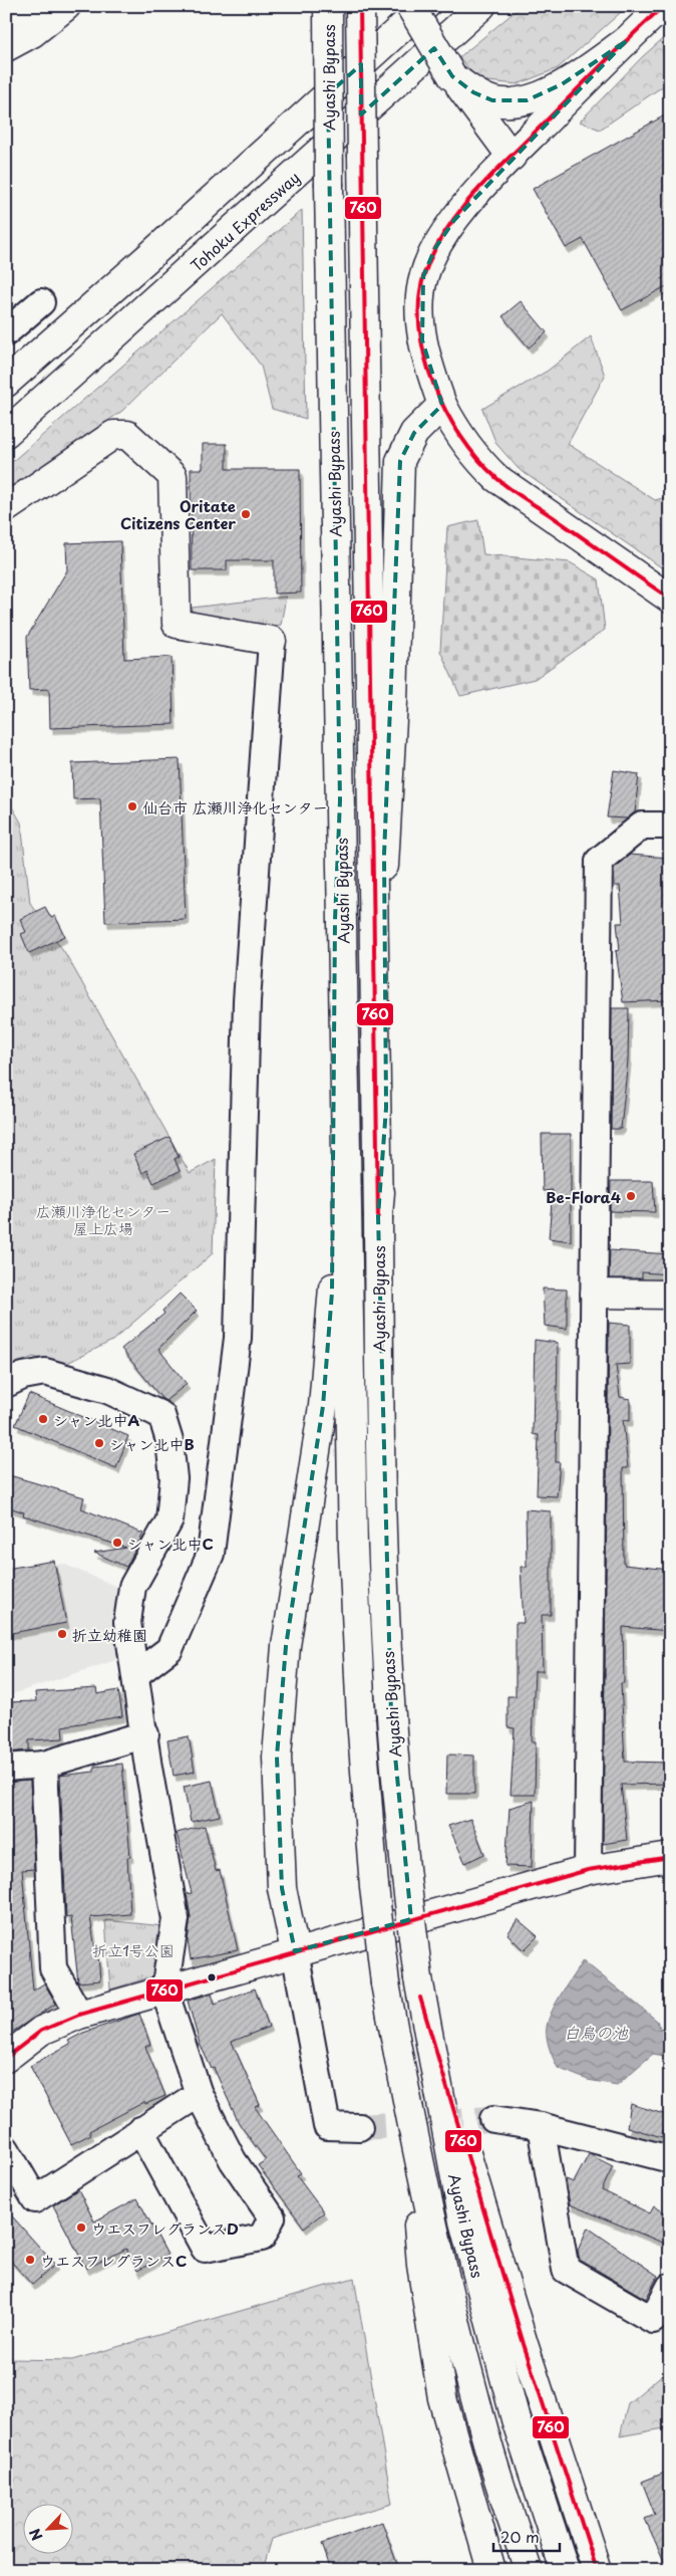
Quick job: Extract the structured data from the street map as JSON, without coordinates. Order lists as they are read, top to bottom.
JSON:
{
  "streets": {
    "main road": ["Ayashi Bypass", "Tohoku Expressway"]
  },
  "water": ["白鳥の池"],
  "parks": ["広瀬川浄化センター 屋上広場", "折立1号公園"],
  "places": [
    "Oritate Citizens Center",
    "仙台市 広瀬川浄化センター",
    "Be-Flora4",
    "シャン北中A",
    "シャン北中B",
    "シャン北中C",
    "折立幼稚園",
    "ウエスフレグランスD",
    "ウエスフレグランスC"
  ],
  "lines": ["transit line 760"],
  "scale_bar": "20 m",
  "north": "bottom left"
}
